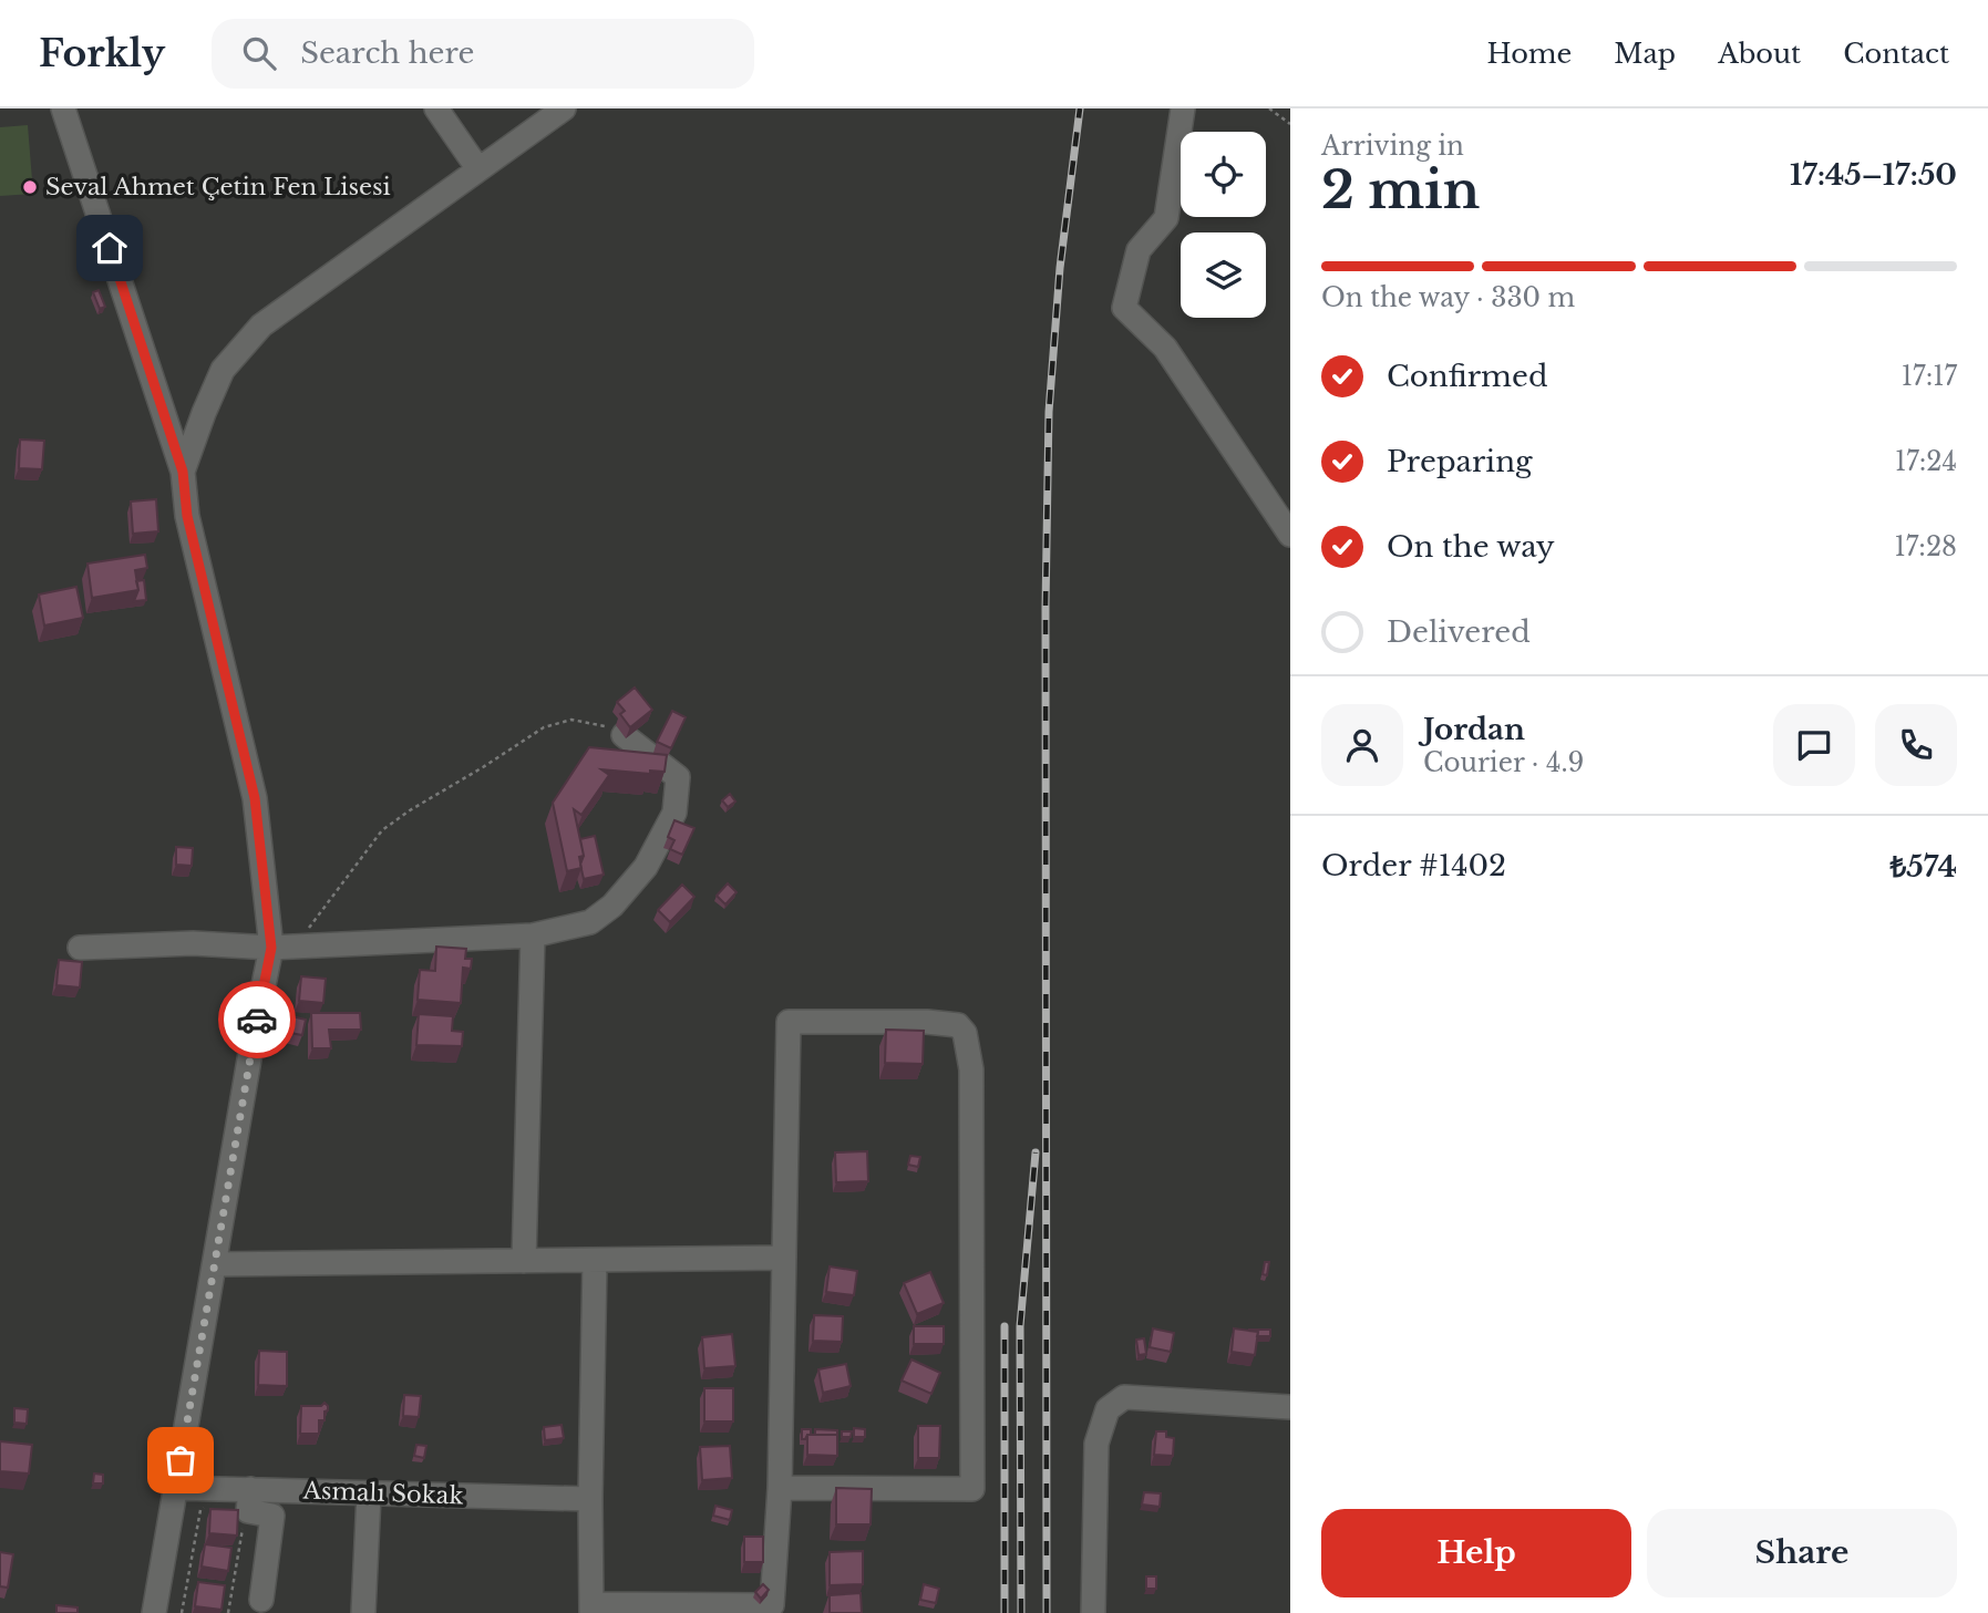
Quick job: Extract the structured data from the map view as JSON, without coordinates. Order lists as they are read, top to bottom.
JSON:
{
  "streets": {
    "street": ["Asmalı Sokak"]
  },
  "places": ["Seval Ahmet Çetin Fen Lisesi"],
  "page": {
    "header": "Forkly",
    "search": "Search here",
    "nav": [
      "Home",
      "Map",
      "About",
      "Contact"
    ],
    "heading": ["2 min", "Arriving in", "17:45–17:50"],
    "panel": [
      "Jordan",
      "Courier · 4.9",
      "Order #1402",
      "₺574"
    ],
    "bar": "On the way · 330 m",
    "list": [
      ["Confirmed", "17:17"],
      ["Preparing", "17:24"],
      ["On the way", "17:28"],
      "Delivered"
    ],
    "buttons": ["Help", "Share"]
  }
}
